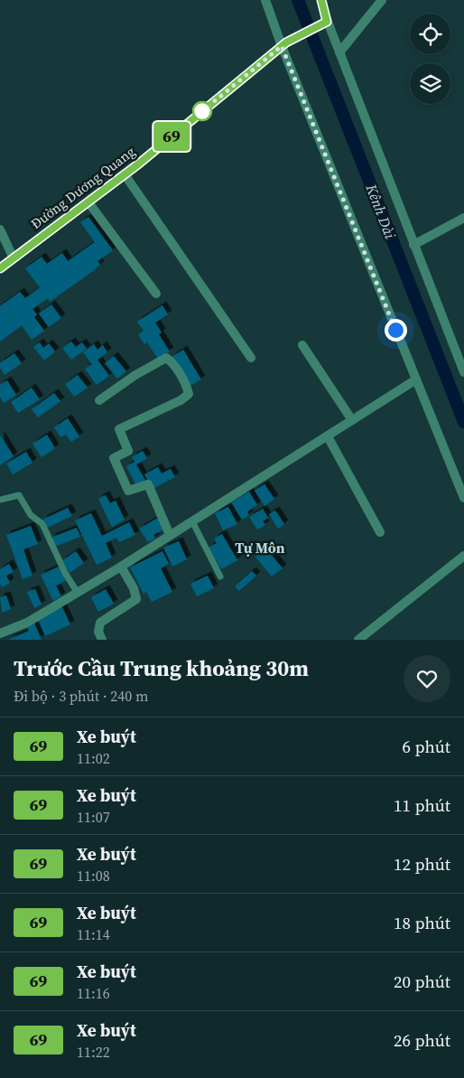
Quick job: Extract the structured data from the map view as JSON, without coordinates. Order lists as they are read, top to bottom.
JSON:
{
  "streets": {
    "street": ["Đường Dương Quang"]
  },
  "districts": ["Tự Môn"],
  "water": ["Kênh Dài"],
  "lines": ["bus line 69"],
  "page": {
    "on_map": "69",
    "heading": ["Trước Cầu Trung khoảng 30m", "Đi bộ · 3 phút · 240 m"],
    "list": [
      {
        "mark": "69",
        "name": "Xe buýt",
        "note": "11:02",
        "value": "6 phút"
      },
      {
        "mark": "69",
        "name": "Xe buýt",
        "note": "11:07",
        "value": "11 phút"
      },
      {
        "mark": "69",
        "name": "Xe buýt",
        "note": "11:08",
        "value": "12 phút"
      },
      {
        "mark": "69",
        "name": "Xe buýt",
        "note": "11:14",
        "value": "18 phút"
      },
      {
        "mark": "69",
        "name": "Xe buýt",
        "note": "11:16",
        "value": "20 phút"
      },
      {
        "mark": "69",
        "name": "Xe buýt",
        "note": "11:22",
        "value": "26 phút"
      }
    ]
  }
}
